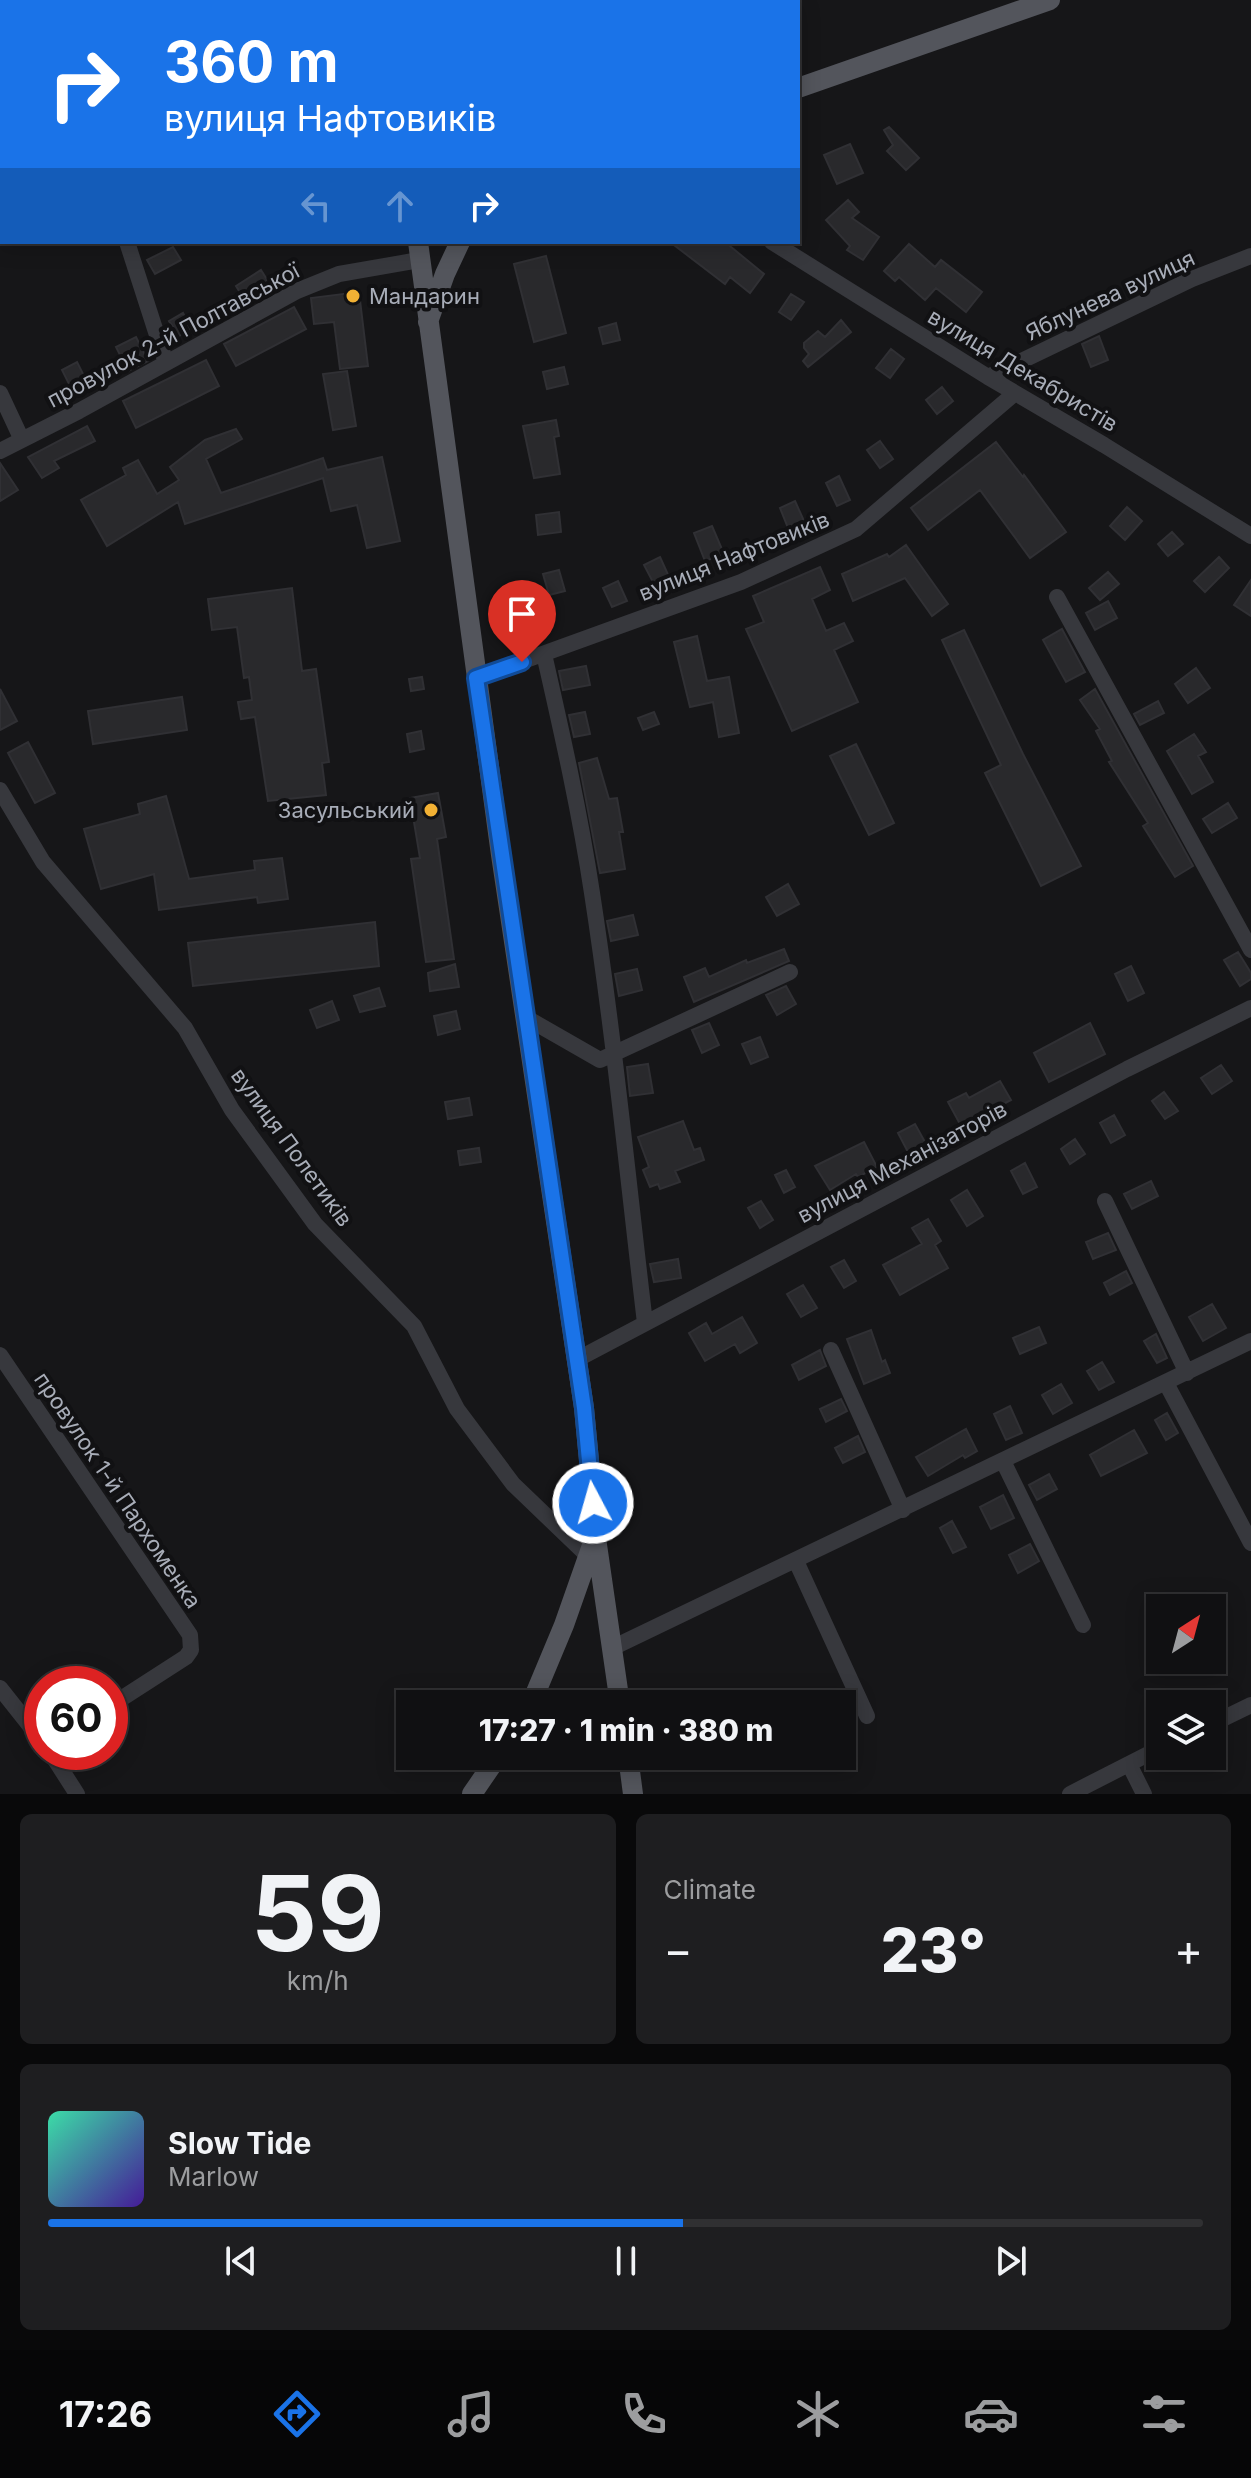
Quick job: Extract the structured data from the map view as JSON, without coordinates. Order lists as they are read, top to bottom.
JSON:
{
  "streets": {
    "street": [
      "Яблунева вулиця",
      "провулок 2-й Полтавської",
      "вулиця Декабристів",
      "вулиця Нафтовиків",
      "вулиця Полетиків",
      "вулиця Механізаторів",
      "провулок 1-й Пархоменка"
    ]
  },
  "crossings": [
    ["Яблунева вулиця", "вулиця Декабристів"],
    ["вулиця Декабристів", "вулиця Нафтовиків"]
  ],
  "places": ["Мандарин", "Засульський"],
  "north": "top right",
  "page": {
    "turn": ["360 m", "вулиця Нафтовиків"],
    "limit": "60",
    "trip": "17:27 · 1 min · 380 m",
    "tile": [
      ["59", "km/h"],
      "Climate"
    ],
    "heat": ["−", "23°", "+"],
    "song": ["Slow Tide", "Marlow"],
    "tabs": "17:26"
  }
}
